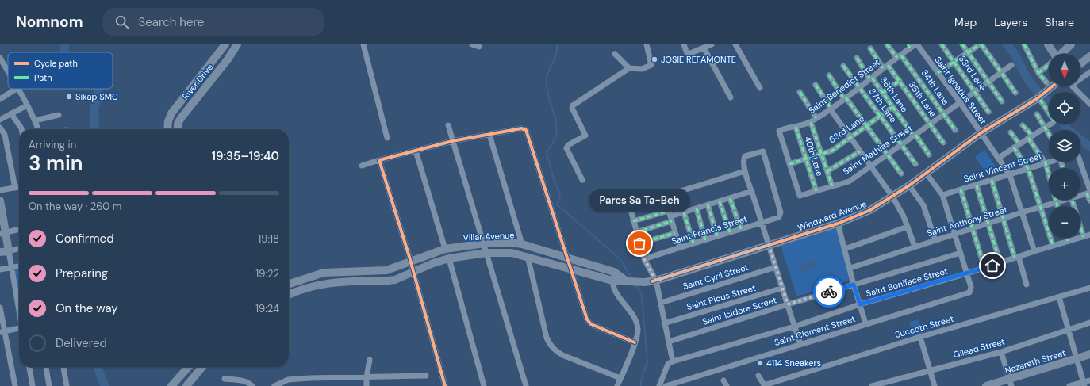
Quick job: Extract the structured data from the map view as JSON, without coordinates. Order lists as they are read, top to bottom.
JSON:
{
  "streets": {
    "main road": [
      "River Drive",
      "Windward Avenue",
      "Villar Avenue",
      "Nazareth Street"
    ],
    "street": [
      "33rd Lane",
      "Saint Benedict Street",
      "34th Lane",
      "Saint Ignatius Street",
      "36th Lane",
      "35th Lane",
      "37th Lane",
      "63rd Lane",
      "Saint Mathias Street",
      "40th Lane",
      "Saint Vincent Street",
      "Saint Anthony Street",
      "Saint Francis Street",
      "Saint Cyril Street",
      "Saint Boniface Street",
      "Saint Pious Street",
      "Saint Isidore Street",
      "Succoth Street",
      "Saint Clement Street",
      "Gilead Street"
    ]
  },
  "crossings": [
    ["33rd Lane", "Saint Mathias Street"],
    ["Saint Benedict Street", "34th Lane"],
    ["Saint Benedict Street", "Saint Ignatius Street"],
    ["Saint Benedict Street", "36th Lane"],
    ["Saint Benedict Street", "35th Lane"],
    ["Saint Benedict Street", "37th Lane"],
    ["Saint Benedict Street", "Saint Mathias Street"],
    ["Saint Benedict Street", "40th Lane"],
    ["34th Lane", "Saint Mathias Street"],
    ["Saint Ignatius Street", "Saint Mathias Street"],
    ["Saint Ignatius Street", "Saint Vincent Street"],
    ["Saint Ignatius Street", "Windward Avenue"],
    ["Saint Ignatius Street", "Saint Anthony Street"],
    ["Saint Ignatius Street", "Saint Boniface Street"],
    ["36th Lane", "63rd Lane"],
    ["36th Lane", "Saint Mathias Street"],
    ["35th Lane", "Saint Mathias Street"],
    ["37th Lane", "63rd Lane"],
    ["37th Lane", "Saint Mathias Street"],
    ["63rd Lane", "Saint Mathias Street"],
    ["63rd Lane", "40th Lane"],
    ["Saint Mathias Street", "40th Lane"],
    ["Windward Avenue", "Villar Avenue"],
    ["Saint Boniface Street", "Saint Clement Street"]
  ],
  "places": [
    "JOSIE REFAMONTE",
    "Sikap SMC",
    "Pares Sa Ta-Beh",
    "4114 Sneakers"
  ],
  "legend": ["Cycle path", "Path"],
  "north": "bottom",
  "page": {
    "header": "Nomnom",
    "search": "Search here",
    "nav": ["Map", "Layers", "Share"],
    "map_buttons": ["+", "−"],
    "heading": ["3 min", "Arriving in", "19:35–19:40"],
    "bar": "On the way · 260 m",
    "bubble": "Pares Sa Ta-Beh",
    "list": [
      ["Confirmed", "19:18"],
      ["Preparing", "19:22"],
      ["On the way", "19:24"],
      "Delivered"
    ]
  }
}
